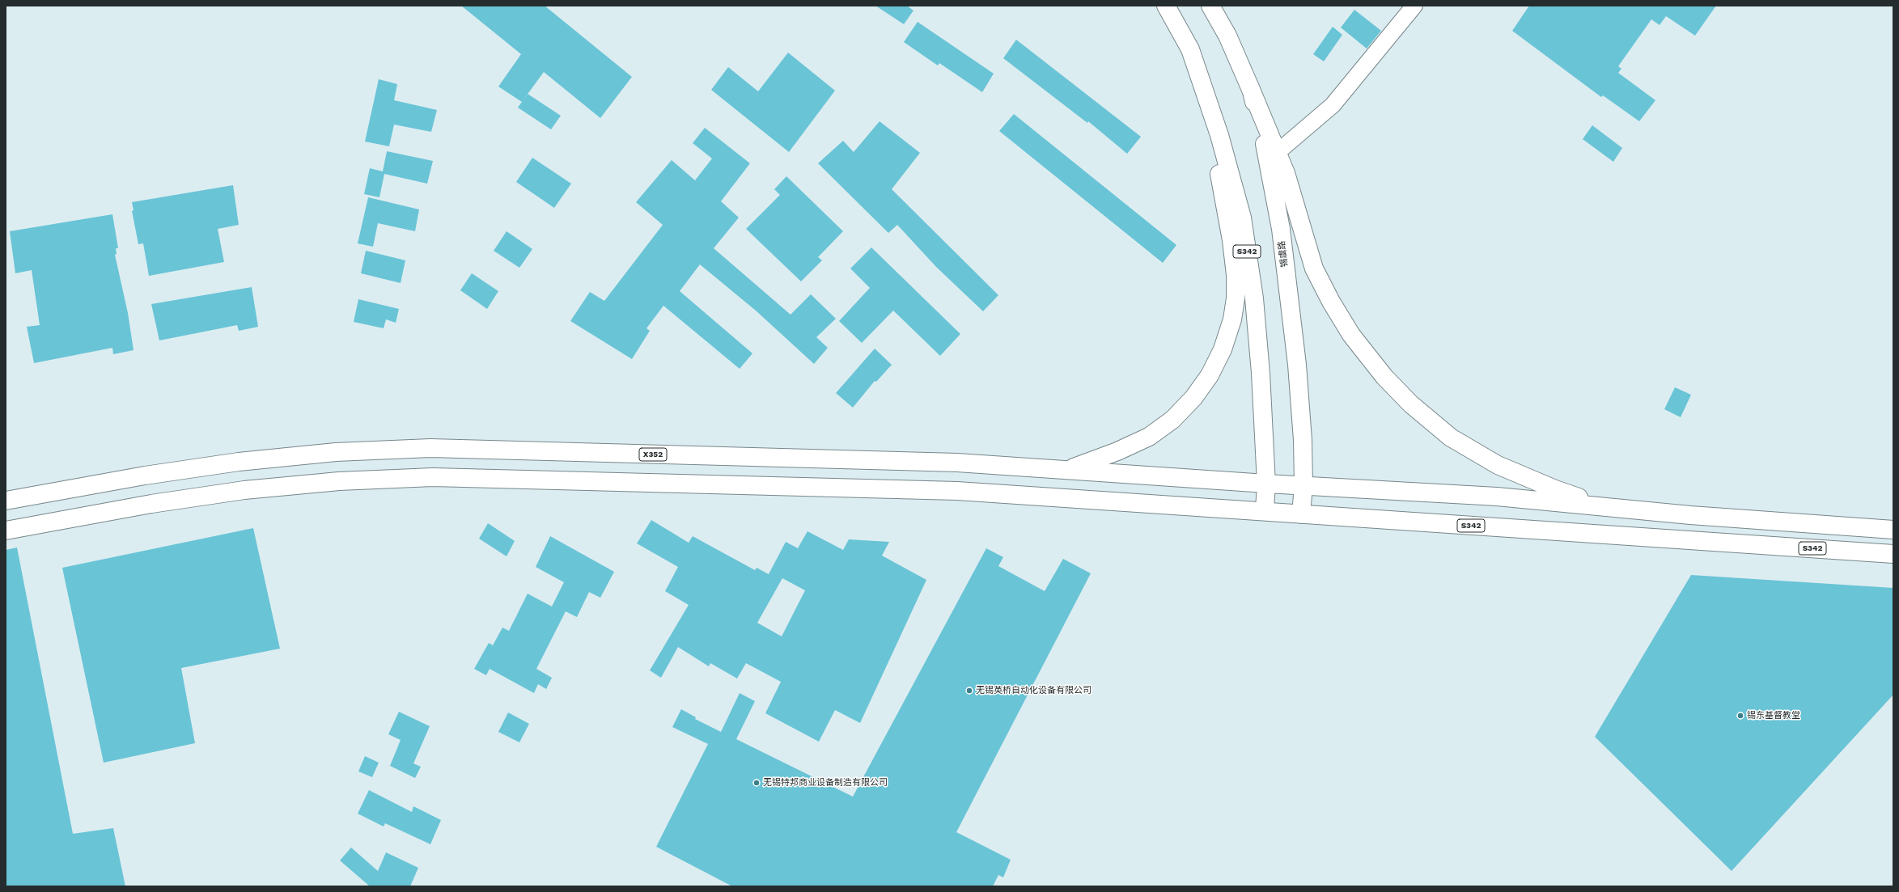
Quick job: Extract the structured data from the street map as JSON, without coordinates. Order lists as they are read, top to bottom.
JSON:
{
  "streets": {
    "main road": ["S342", "锡虞路", "X352"]
  },
  "crossings": [
    ["S342", "锡虞路"],
    ["S342", "X352"],
    ["锡虞路", "X352"]
  ],
  "places": ["无锡英桥自动化设备有限公司", "锡东基督教堂", "无锡特邦商业设备制造有限公司"]
}
